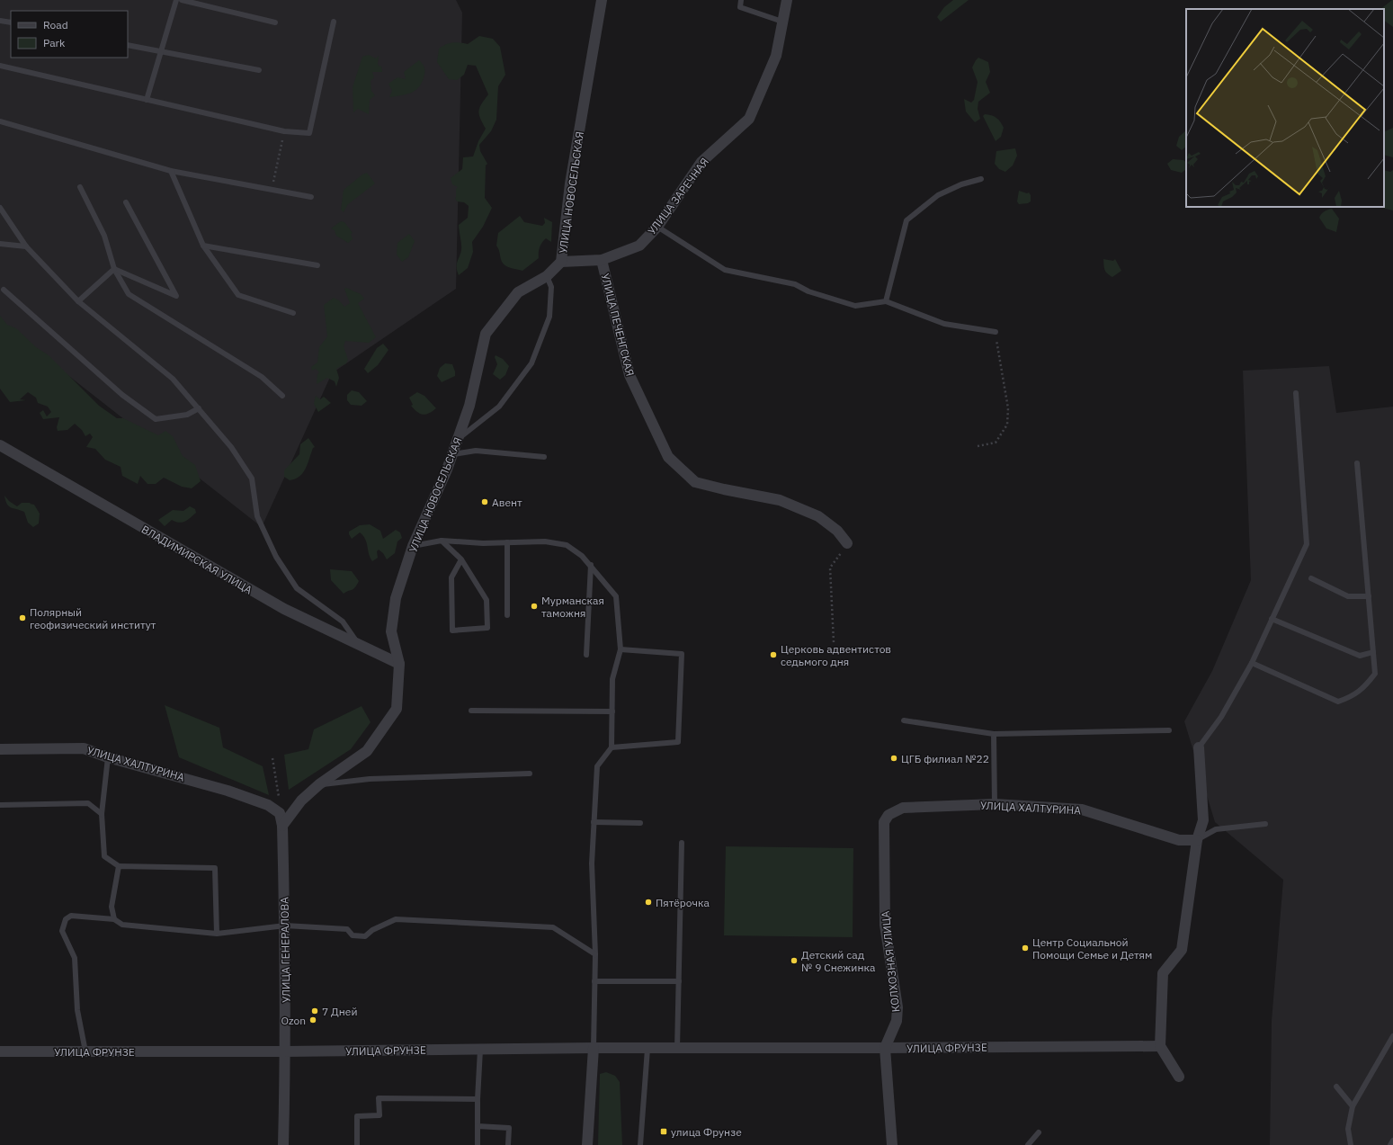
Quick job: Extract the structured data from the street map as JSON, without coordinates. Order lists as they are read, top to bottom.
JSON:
{
  "streets": {
    "street": [
      "УЛИЦА НОВОСЕЛЬСКАЯ",
      "УЛИЦА ЗАРЕЧНАЯ",
      "УЛИЦА ПЕЧЕНГСКАЯ",
      "ВЛАДИМИРСКАЯ УЛИЦА",
      "УЛИЦА ХАЛТУРИНА",
      "УЛИЦА ГЕНЕРАЛОВА",
      "КОЛХОЗНАЯ УЛИЦА",
      "УЛИЦА ФРУНЗЕ"
    ]
  },
  "crossings": [
    ["УЛИЦА НОВОСЕЛЬСКАЯ", "УЛИЦА ЗАРЕЧНАЯ"],
    ["УЛИЦА НОВОСЕЛЬСКАЯ", "ВЛАДИМИРСКАЯ УЛИЦА"],
    ["УЛИЦА НОВОСЕЛЬСКАЯ", "УЛИЦА ГЕНЕРАЛОВА"],
    ["УЛИЦА ЗАРЕЧНАЯ", "УЛИЦА ПЕЧЕНГСКАЯ"],
    ["УЛИЦА ХАЛТУРИНА", "УЛИЦА ГЕНЕРАЛОВА"],
    ["УЛИЦА ХАЛТУРИНА", "КОЛХОЗНАЯ УЛИЦА"],
    ["УЛИЦА ГЕНЕРАЛОВА", "УЛИЦА ФРУНЗЕ"],
    ["КОЛХОЗНАЯ УЛИЦА", "УЛИЦА ФРУНЗЕ"]
  ],
  "places": {
    "other": [
      "Авент",
      "Мурманская таможня",
      "Полярный геофизический институт",
      "Церковь адвентистов седьмого дня",
      "ЦГБ филиал №22",
      "Пятёрочка",
      "Центр Социальной Помощи Семье и Детям",
      "Детский сад № 9 Снежинка",
      "7 Дней",
      "Ozon"
    ],
    "transit": ["улица Фрунзе"]
  },
  "legend": ["Road", "Park"]
}
